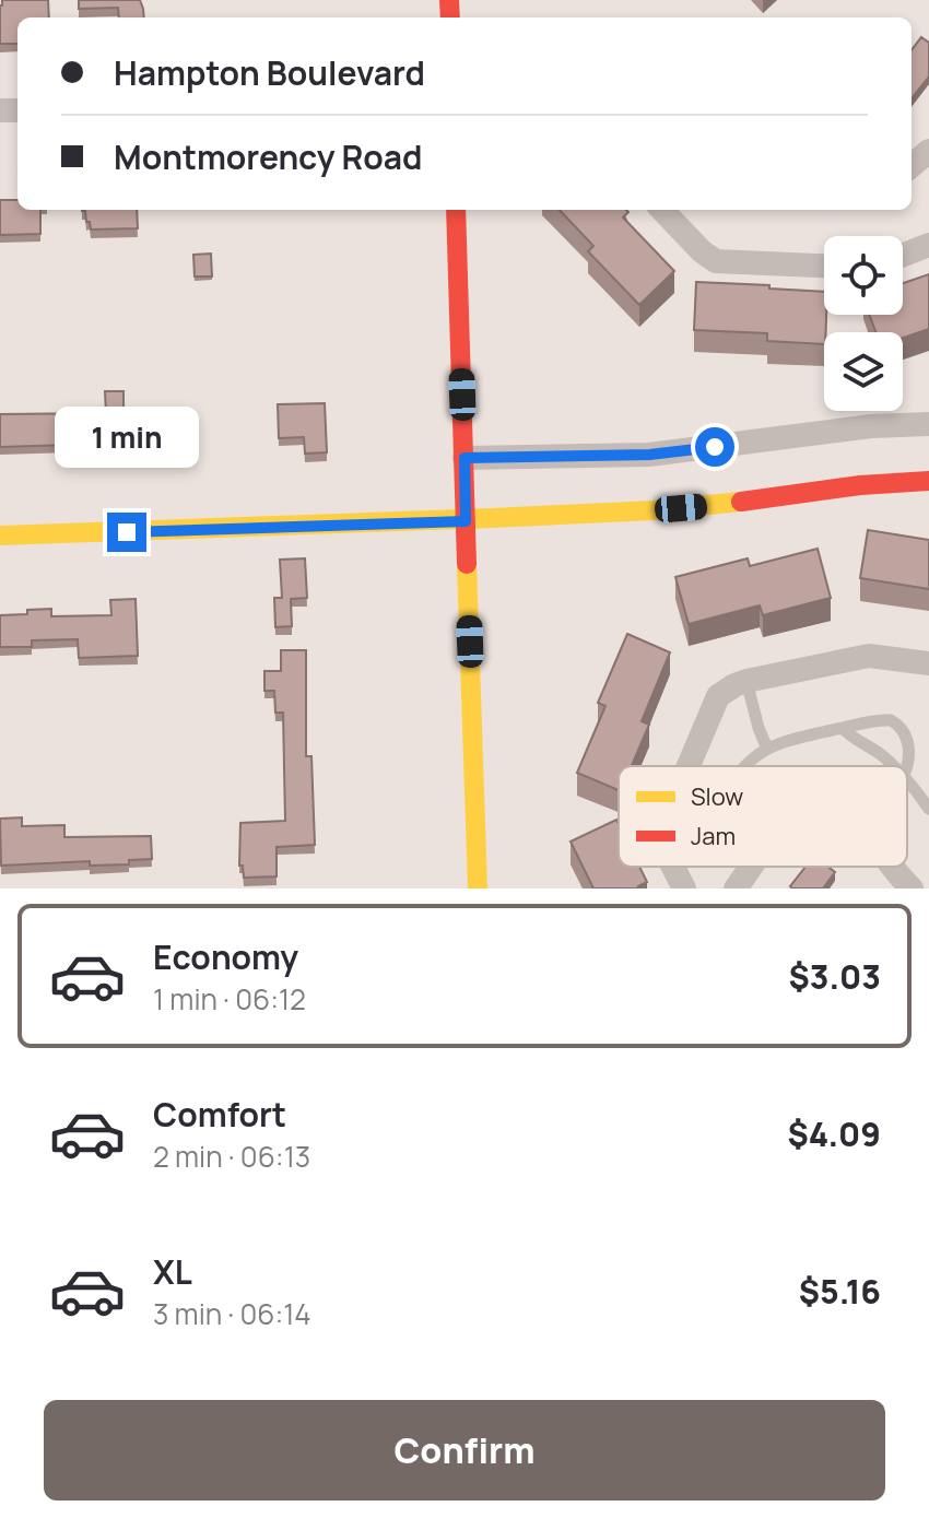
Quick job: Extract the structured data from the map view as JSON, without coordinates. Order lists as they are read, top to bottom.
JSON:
{
  "legend": ["Slow", "Jam"],
  "page": {
    "banner": ["Hampton Boulevard", "Montmorency Road"],
    "bubble": "1 min",
    "list": [
      {
        "name": "Economy",
        "note": "1 min · 06:12",
        "value": "$3.03"
      },
      {
        "name": "Comfort",
        "note": "2 min · 06:13",
        "value": "$4.09"
      },
      {
        "name": "XL",
        "note": "3 min · 06:14",
        "value": "$5.16"
      }
    ],
    "buttons": "Confirm"
  }
}
